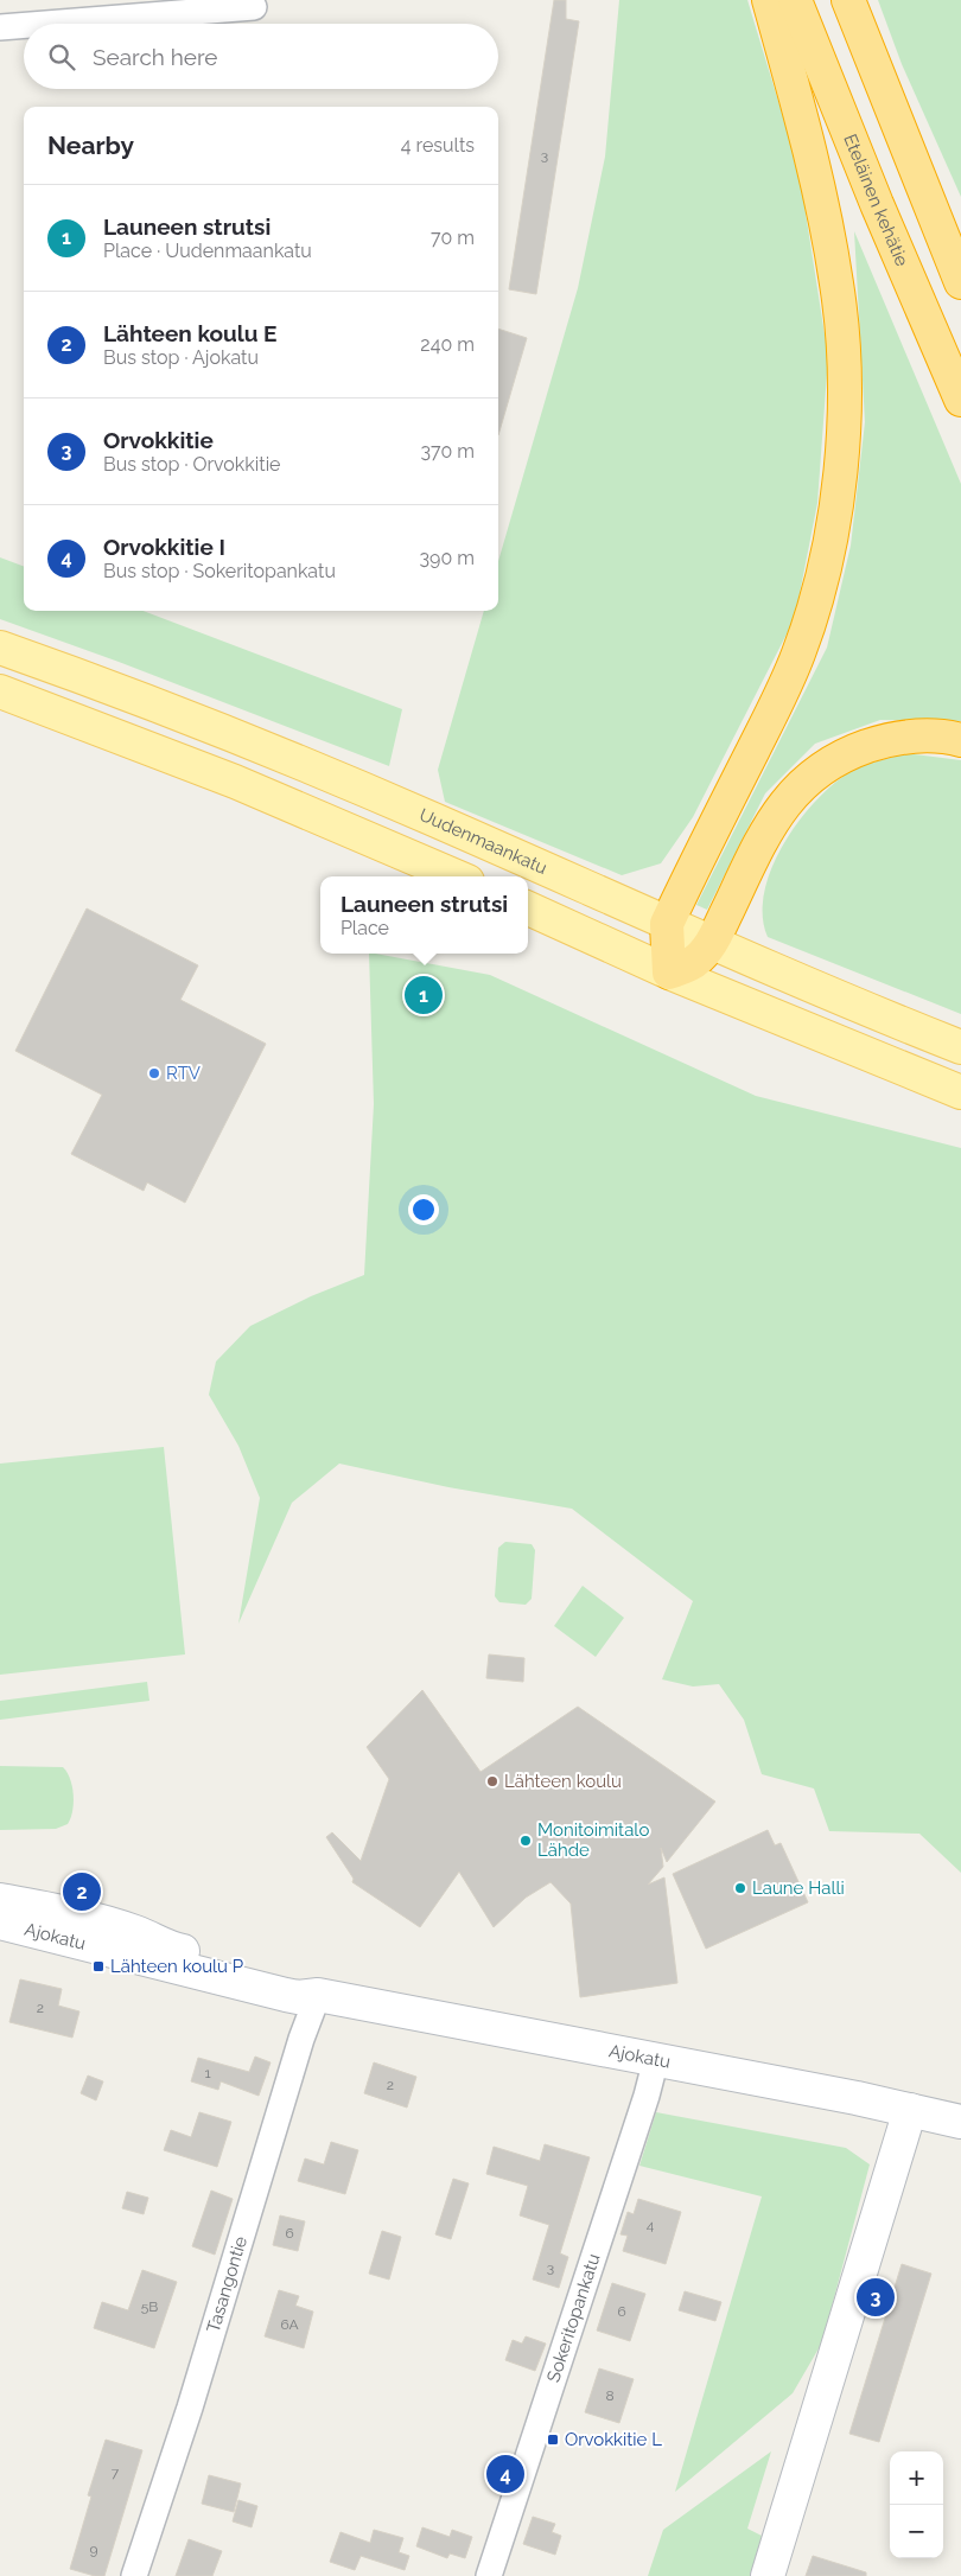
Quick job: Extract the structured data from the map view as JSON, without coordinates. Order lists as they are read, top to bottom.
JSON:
{
  "streets": {
    "highway": ["Eteläinen kehätie"],
    "main road": ["Uudenmaankatu"],
    "street": ["Ajokatu", "Tasangontie", "Sokeritopankatu"]
  },
  "crossings": [
    ["Ajokatu", "Tasangontie"],
    ["Ajokatu", "Sokeritopankatu"]
  ],
  "places": {
    "other": [
      "RTV",
      "Lähteen koulu",
      "Monitoimitalo Lähde",
      "Laune Halli"
    ],
    "transit": ["Lähteen koulu P", "Orvokkitie L"]
  },
  "house_numbers": [
    "3",
    "2",
    "1",
    "2",
    "4",
    "6",
    "3",
    "5B",
    "6",
    "6A",
    "8",
    "7",
    "9"
  ],
  "page": {
    "search": "Search here",
    "heading": ["Nearby", "4 results"],
    "list": [
      {
        "mark": "1",
        "name": "Launeen strutsi",
        "note": "Place · Uudenmaankatu",
        "value": "70 m"
      },
      {
        "mark": "2",
        "name": "Lähteen koulu E",
        "note": "Bus stop · Ajokatu",
        "value": "240 m"
      },
      {
        "mark": "3",
        "name": "Orvokkitie",
        "note": "Bus stop · Orvokkitie",
        "value": "370 m"
      },
      {
        "mark": "4",
        "name": "Orvokkitie I",
        "note": "Bus stop · Sokeritopankatu",
        "value": "390 m"
      }
    ],
    "popup": ["Launeen strutsi", "Place"],
    "pins": [
      "1",
      "2",
      "3",
      "4"
    ],
    "map_buttons": ["+", "−"]
  }
}
